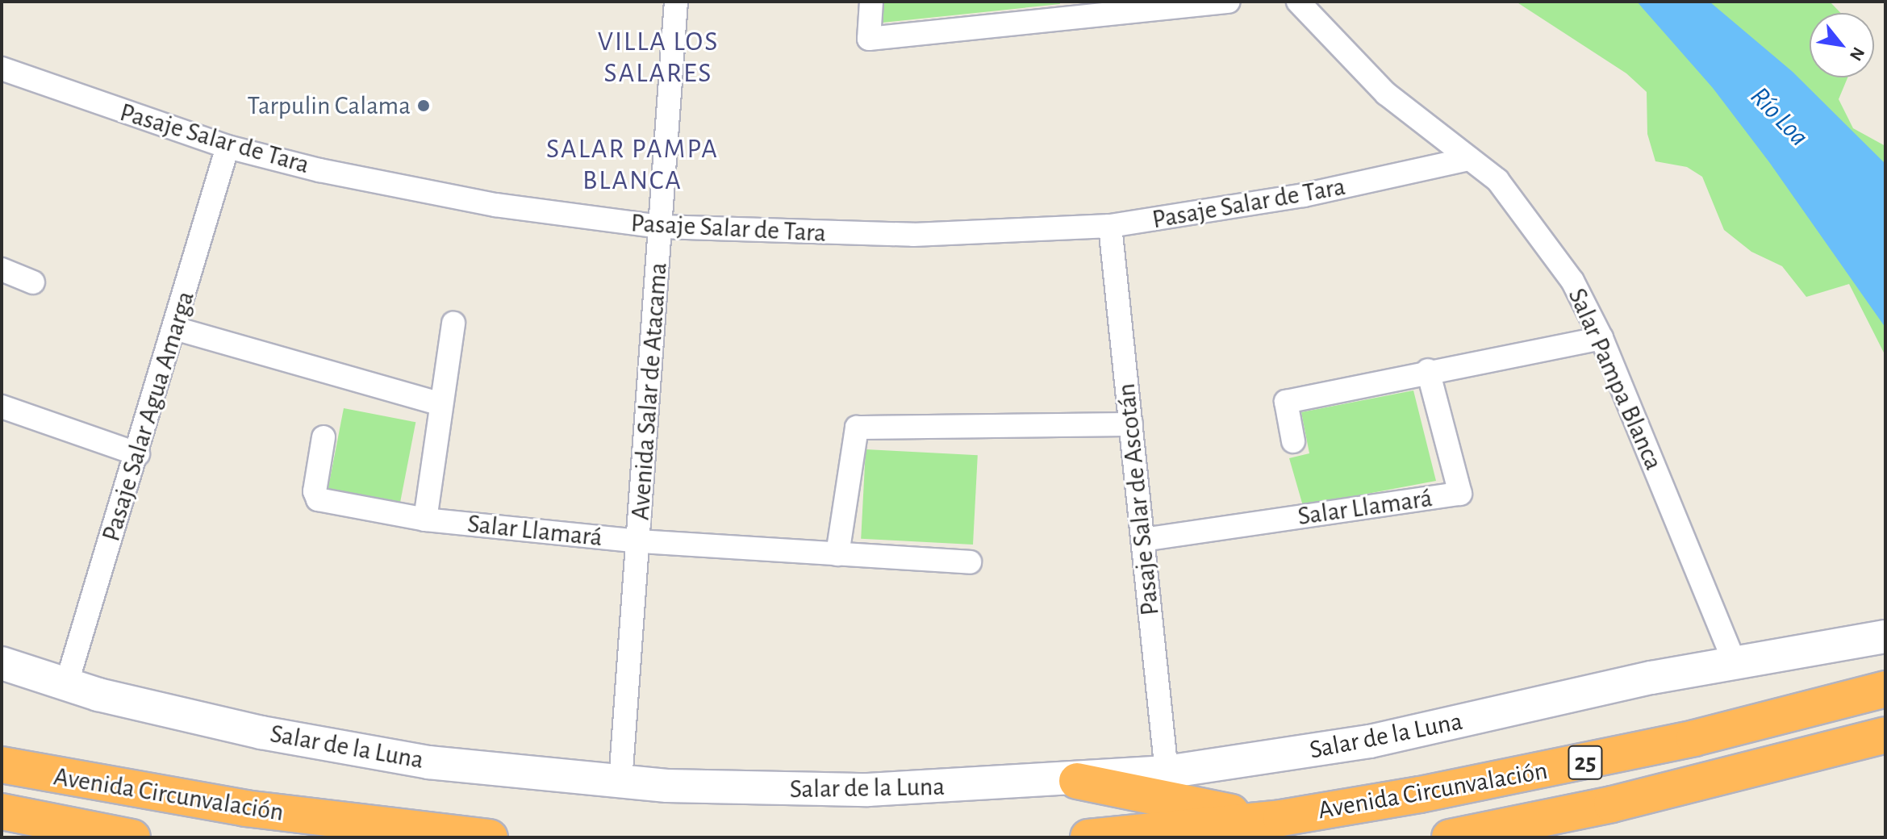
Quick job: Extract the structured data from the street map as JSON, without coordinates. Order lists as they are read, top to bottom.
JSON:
{
  "streets": {
    "highway": ["25", "Avenida Circunvalación"],
    "street": [
      "Pasaje Salar de Tara",
      "Salar Pampa Blanca",
      "Avenida Salar de Atacama",
      "Pasaje Salar Agua Amarga",
      "Pasaje Salar de Ascotán",
      "Salar Llamará",
      "Salar de la Luna"
    ]
  },
  "crossings": [
    ["Pasaje Salar de Tara", "Salar Pampa Blanca"],
    ["Pasaje Salar de Tara", "Avenida Salar de Atacama"],
    ["Pasaje Salar de Tara", "Pasaje Salar Agua Amarga"],
    ["Pasaje Salar de Tara", "Pasaje Salar de Ascotán"],
    ["Salar Pampa Blanca", "Salar de la Luna"],
    ["Avenida Salar de Atacama", "Salar Llamará"],
    ["Avenida Salar de Atacama", "Salar de la Luna"],
    ["Pasaje Salar Agua Amarga", "Salar de la Luna"],
    ["Pasaje Salar de Ascotán", "Salar Llamará"],
    ["Pasaje Salar de Ascotán", "Salar de la Luna"]
  ],
  "districts": ["VILLA LOS SALARES", "SALAR PAMPA BLANCA"],
  "water": ["Río Loa"],
  "places": ["Tarpulin Calama"],
  "north": "bottom right"
}
